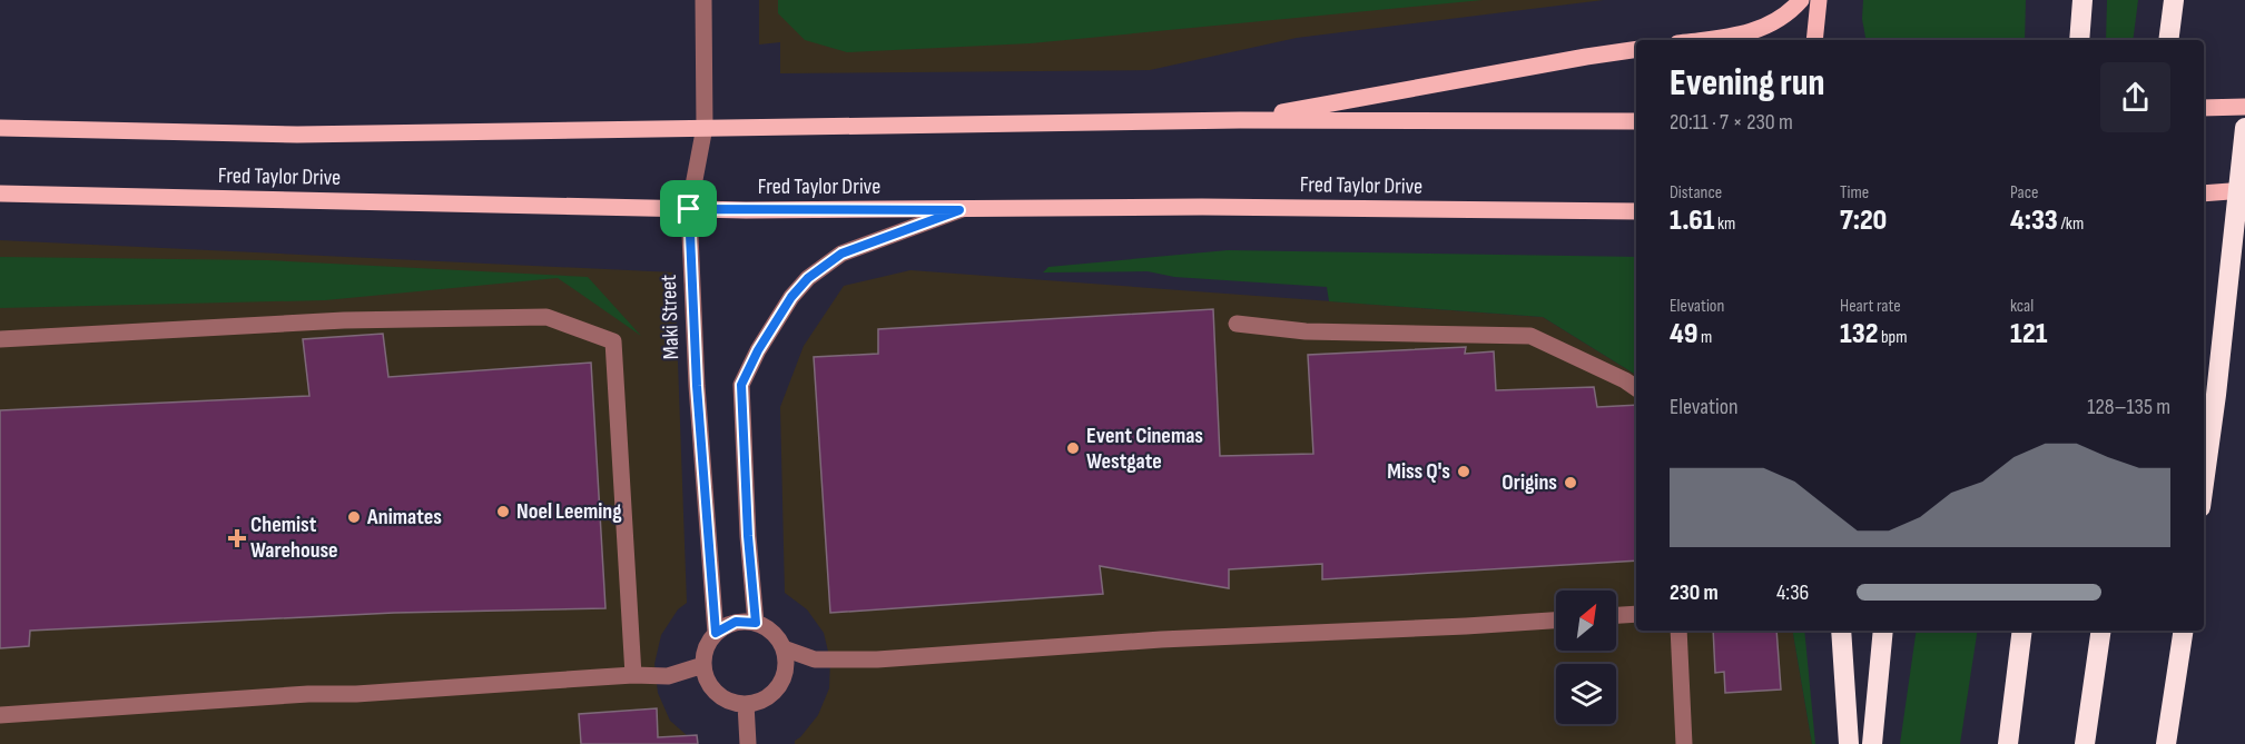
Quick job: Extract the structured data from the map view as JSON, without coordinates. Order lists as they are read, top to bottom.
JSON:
{
  "streets": {
    "main road": ["Fred Taylor Drive"],
    "street": ["Maki Street"]
  },
  "crossings": [
    ["Fred Taylor Drive", "Maki Street"]
  ],
  "places": {
    "other": [
      "Event Cinemas Westgate",
      "Miss Q's",
      "Origins",
      "Noel Leeming",
      "Animates"
    ],
    "health": ["Chemist Warehouse"]
  },
  "north": "top right",
  "page": {
    "heading": ["Evening run", "20:11 · 7 × 230 m"],
    "stats": [
      ["Distance", "1.61 km"],
      ["Time", "7:20"],
      ["Pace", "4:33 /km"],
      ["Elevation", "49 m"],
      ["Heart rate", "132 bpm"],
      ["kcal", "121"]
    ],
    "chart": ["Elevation", "128–135 m"],
    "list": [
      {
        "name": "230 m",
        "note": "4:36"
      }
    ]
  }
}
